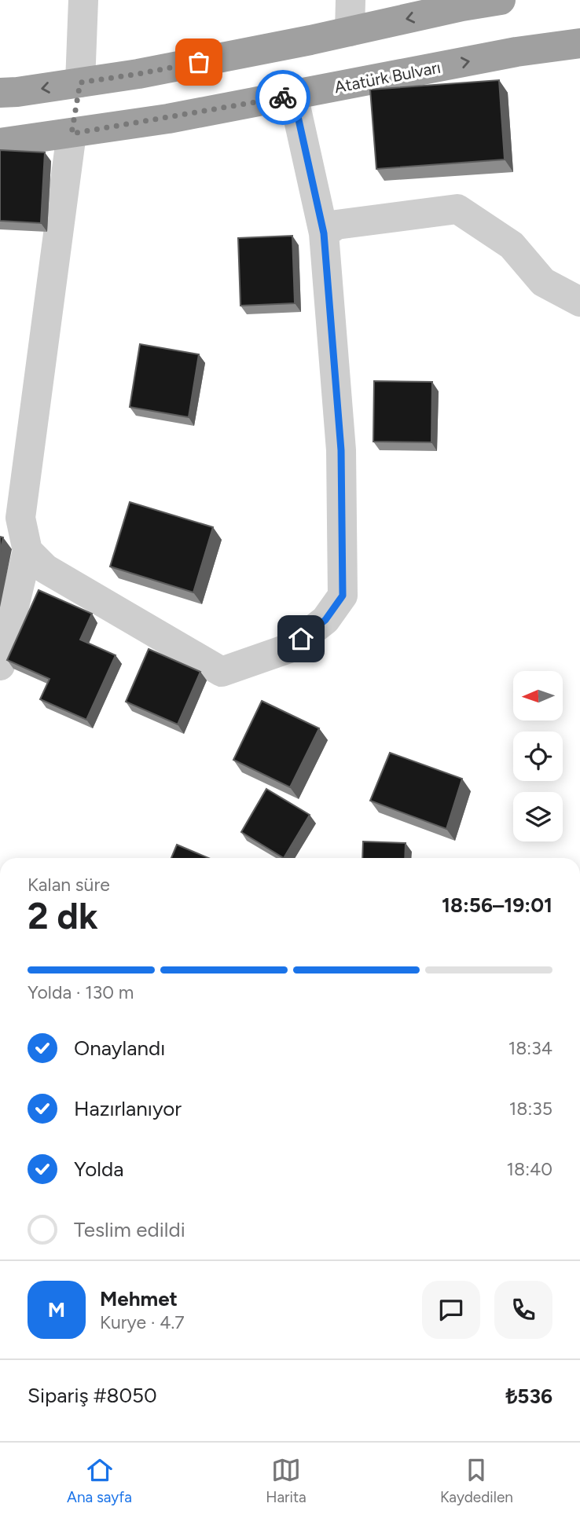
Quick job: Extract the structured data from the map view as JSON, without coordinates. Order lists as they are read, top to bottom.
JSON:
{
  "streets": {
    "highway": ["Atatürk Bulvarı"]
  },
  "north": "left",
  "page": {
    "heading": ["2 dk", "Kalan süre", "18:56–19:01"],
    "panel": [
      "Mehmet",
      "Kurye · 4.7",
      "Sipariş #8050",
      "₺536"
    ],
    "bar": "Yolda · 130 m",
    "list": [
      ["Onaylandı", "18:34"],
      ["Hazırlanıyor", "18:35"],
      ["Yolda", "18:40"],
      "Teslim edildi"
    ],
    "round": "M",
    "tabs": ["Ana sayfa", "Harita", "Kaydedilen"]
  }
}
